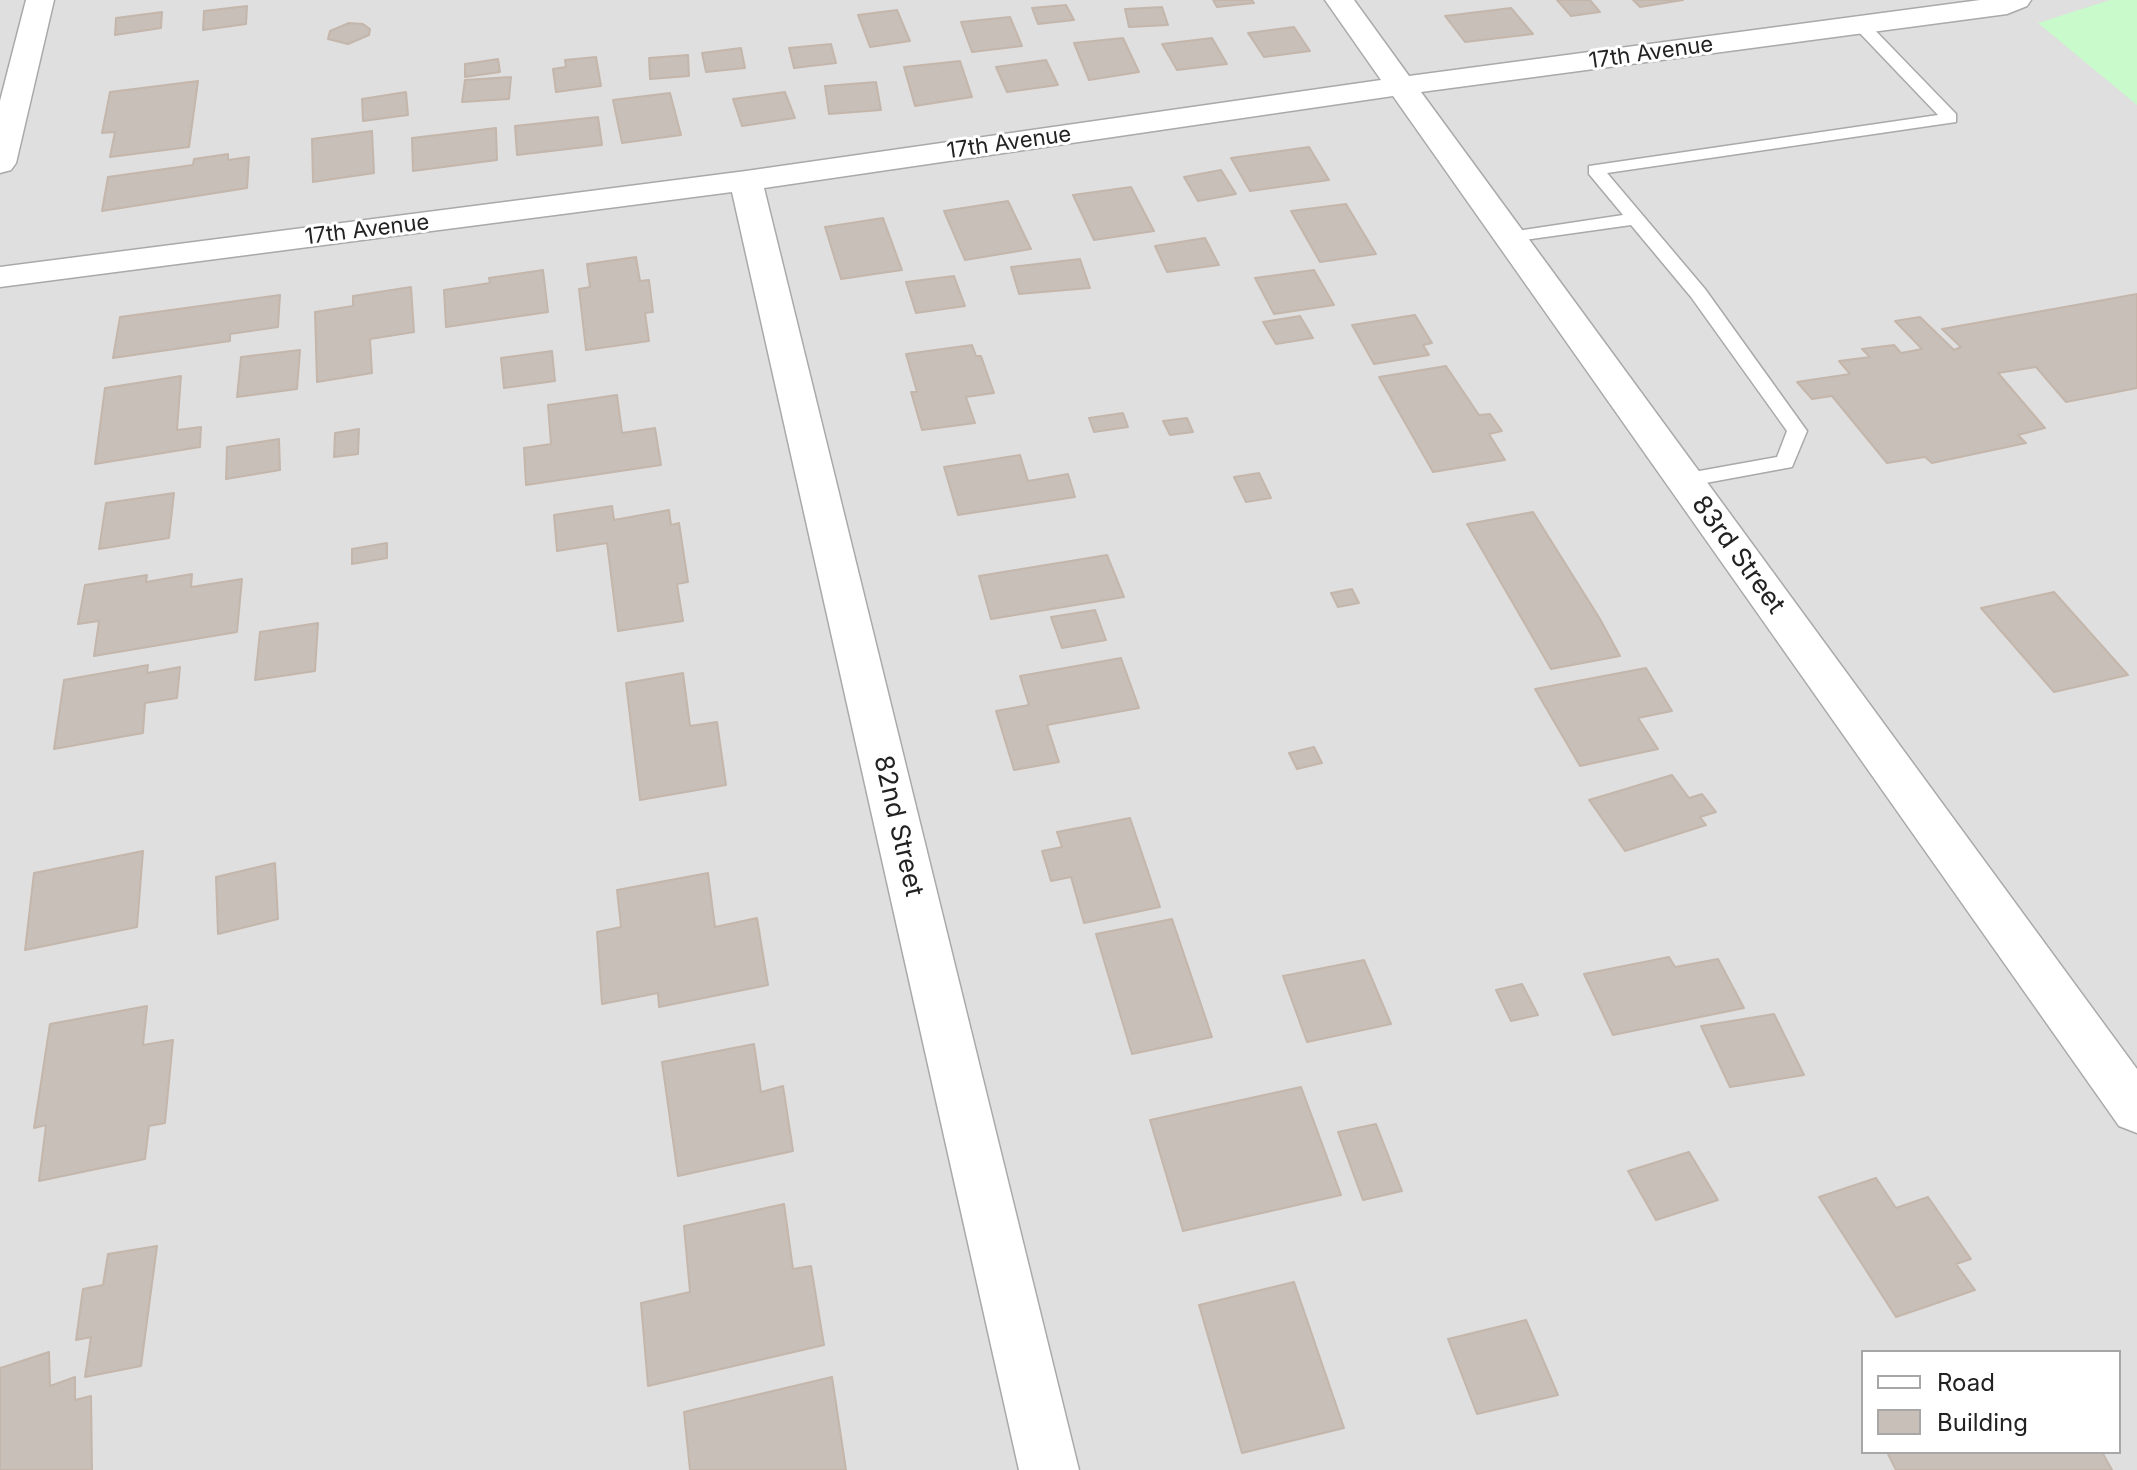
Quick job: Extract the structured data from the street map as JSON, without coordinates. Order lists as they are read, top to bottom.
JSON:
{
  "streets": {
    "street": ["17th Avenue", "83rd Street", "82nd Street"]
  },
  "crossings": [
    ["17th Avenue", "83rd Street"],
    ["17th Avenue", "82nd Street"]
  ],
  "legend": ["Road", "Building"]
}
